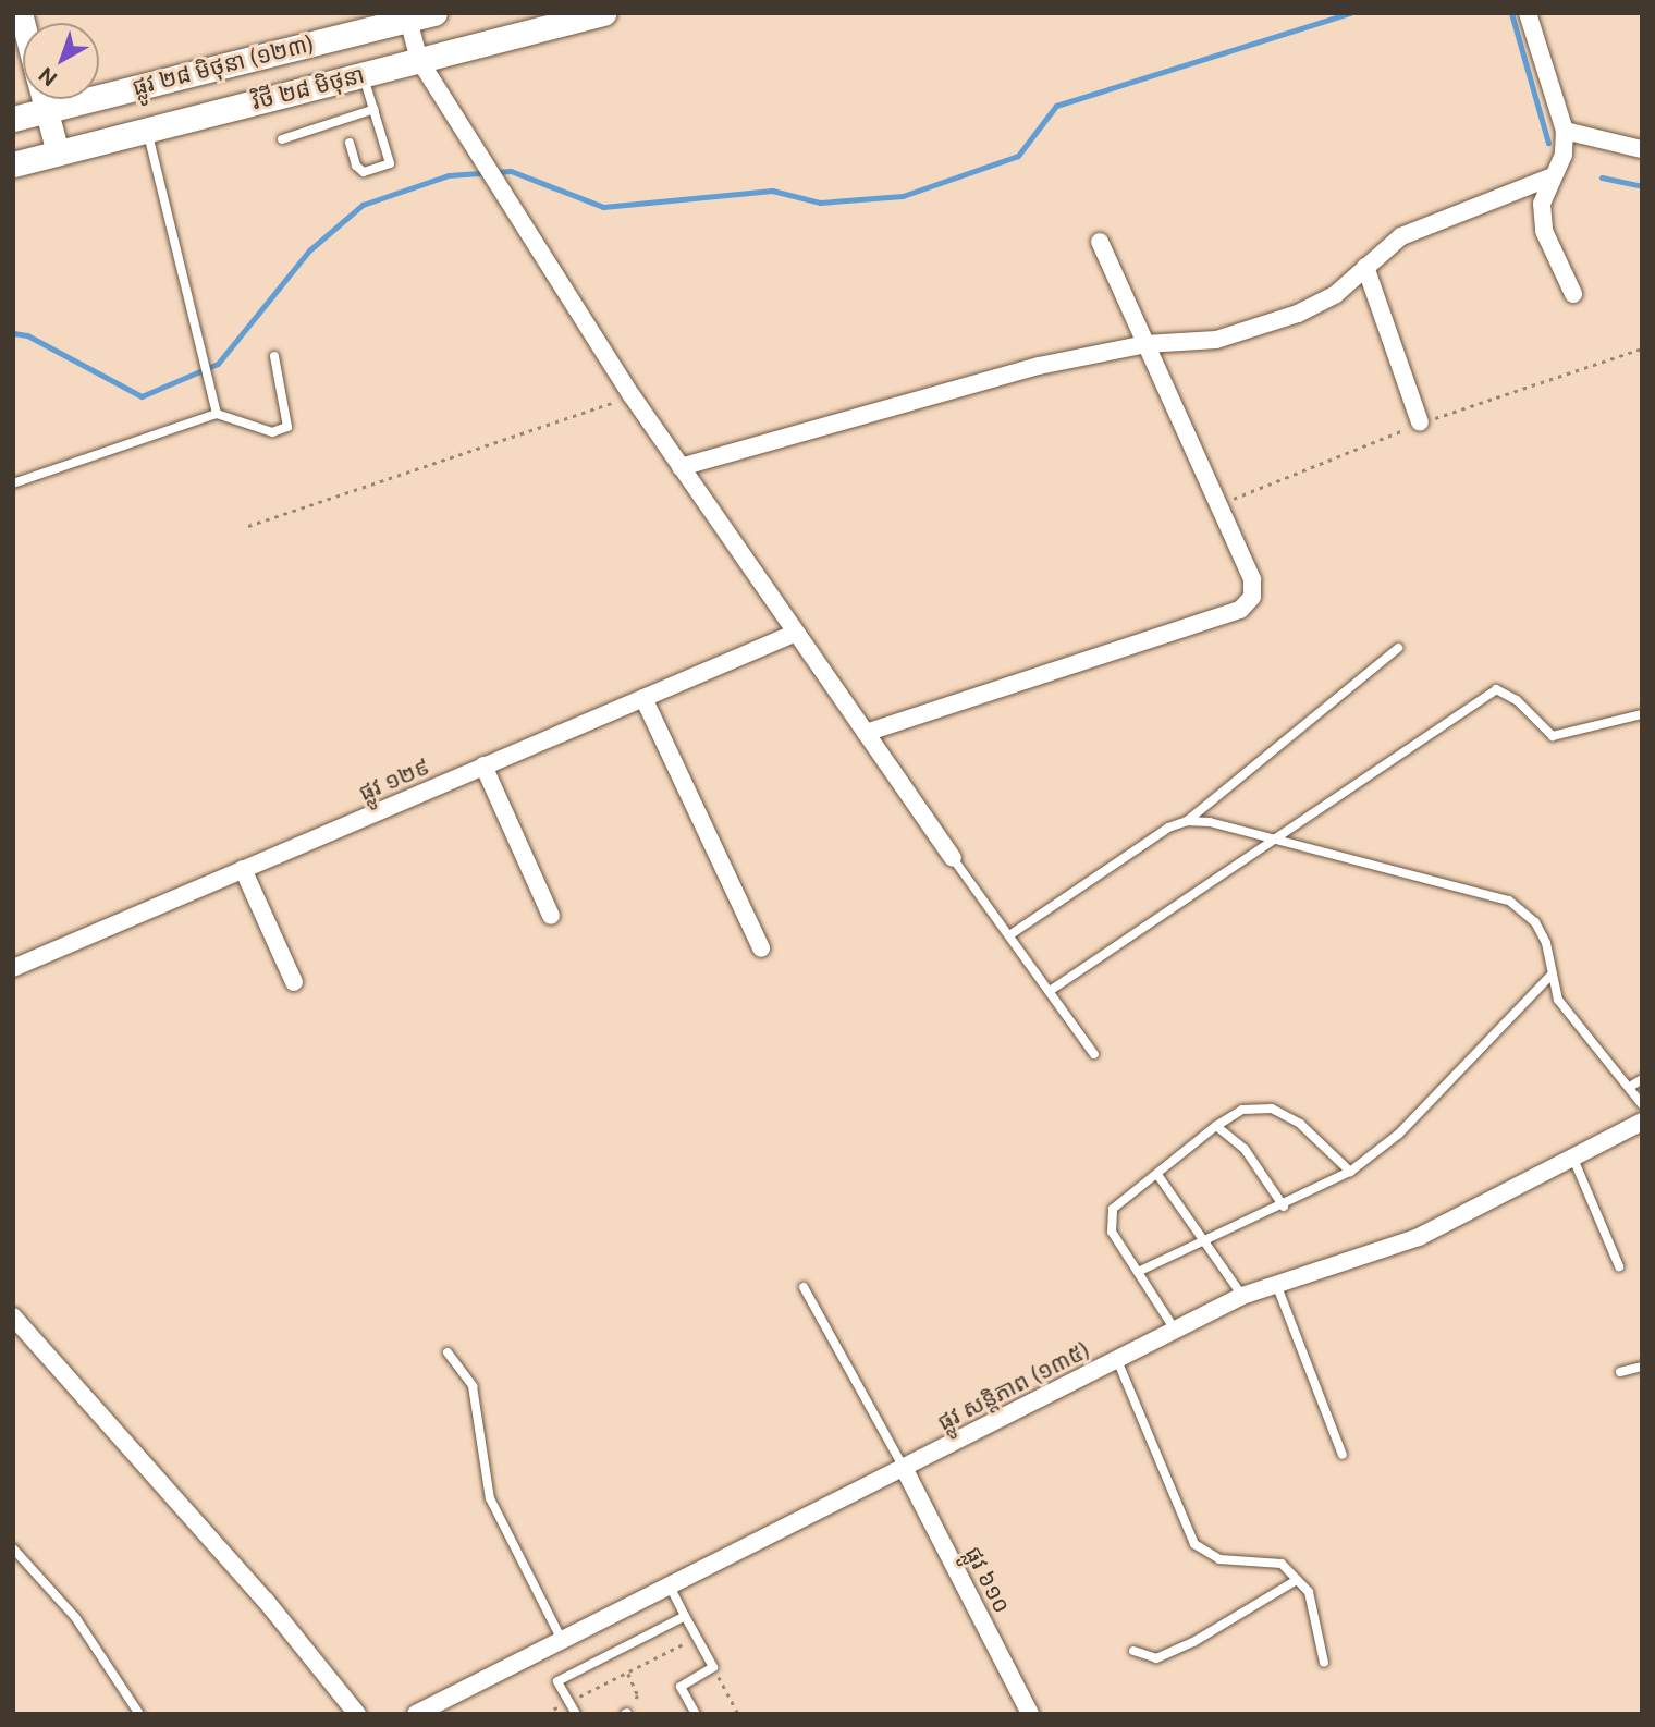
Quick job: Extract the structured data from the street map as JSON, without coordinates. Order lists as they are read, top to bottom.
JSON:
{
  "streets": {
    "main road": ["ផ្លូវ ២៨ មិថុនា (១២៣)", "វិថី ២៨ មិថុនា"],
    "street": ["ផ្លូវ ១២៩", "ផ្លូវ សន្តិភាព (១៣៥)", "ផ្លូវ ៦១០"]
  },
  "crossings": [
    ["ផ្លូវ សន្តិភាព (១៣៥)", "ផ្លូវ ៦១០"]
  ],
  "north": "bottom left"
}
